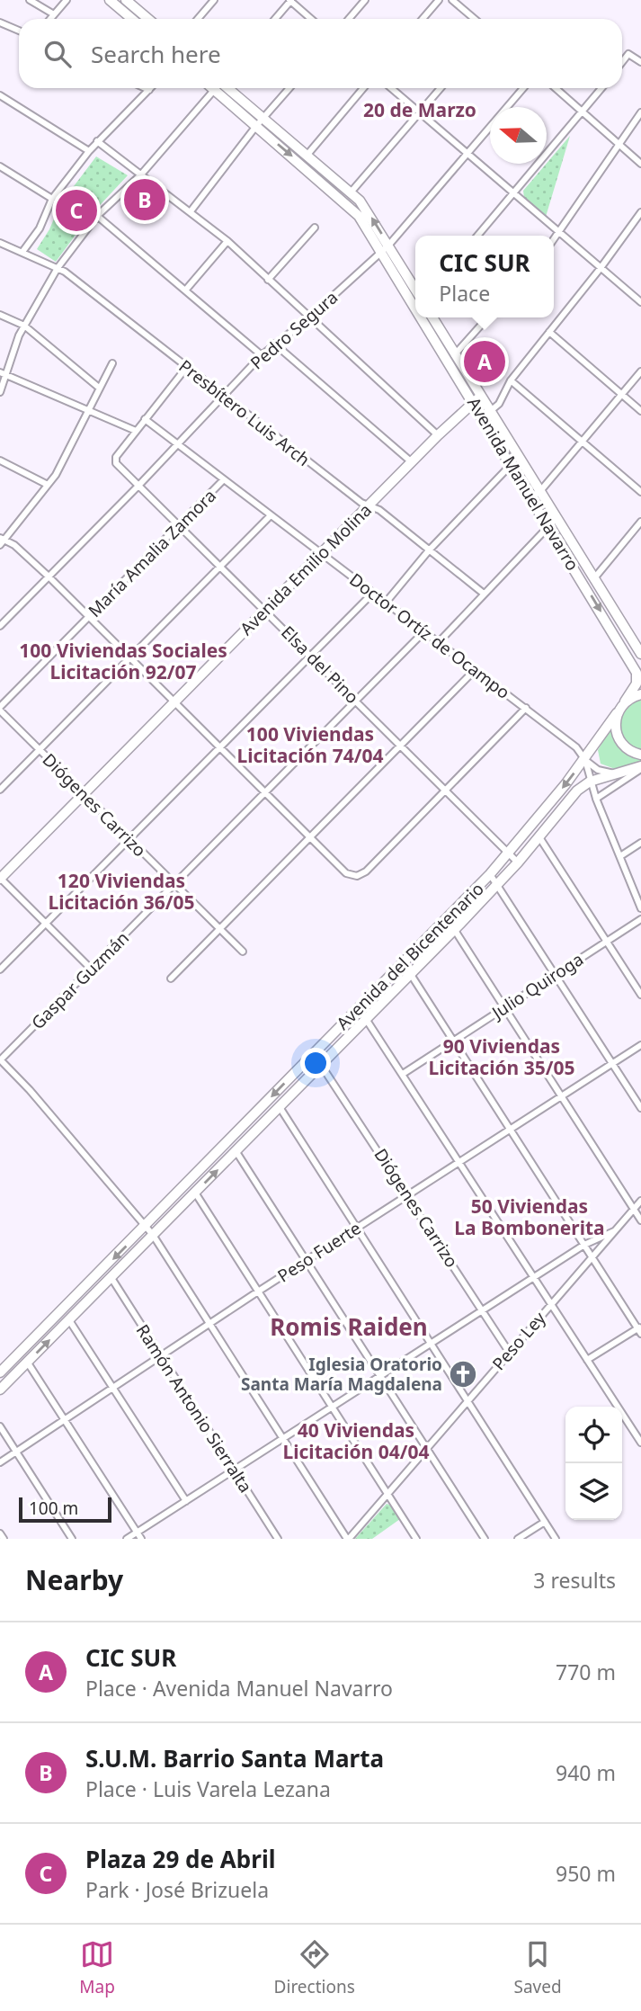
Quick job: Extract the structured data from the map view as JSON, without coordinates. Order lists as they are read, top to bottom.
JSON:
{
  "streets": {
    "main road": ["Avenida Manuel Navarro", "Avenida Emilio Molina", "Avenida del Bicentenario"],
    "street": [
      "Pedro Segura",
      "Presbítero Luis Arch",
      "María Amalia Zamora",
      "Doctor Ortíz de Ocampo",
      "Elsa del Pino",
      "Diógenes Carrizo",
      "Gaspar Guzmán",
      "Julio Quiroga",
      "Peso Fuerte",
      "Peso Ley",
      "Ramón Antonio Sierralta"
    ]
  },
  "crossings": [
    ["Pedro Segura", "Presbítero Luis Arch"],
    ["Pedro Segura", "Avenida Manuel Navarro"],
    ["Pedro Segura", "Doctor Ortíz de Ocampo"],
    ["Pedro Segura", "Elsa del Pino"],
    ["Presbítero Luis Arch", "Avenida Emilio Molina"],
    ["Avenida Manuel Navarro", "Avenida Emilio Molina"],
    ["Avenida Manuel Navarro", "Avenida del Bicentenario"],
    ["María Amalia Zamora", "Doctor Ortíz de Ocampo"],
    ["María Amalia Zamora", "Elsa del Pino"],
    ["María Amalia Zamora", "Diógenes Carrizo"],
    ["Avenida Emilio Molina", "Doctor Ortíz de Ocampo"],
    ["Avenida Emilio Molina", "Elsa del Pino"],
    ["Avenida Emilio Molina", "Diógenes Carrizo"],
    ["Doctor Ortíz de Ocampo", "Avenida del Bicentenario"],
    ["Doctor Ortíz de Ocampo", "Gaspar Guzmán"],
    ["Elsa del Pino", "Avenida del Bicentenario"],
    ["Elsa del Pino", "Gaspar Guzmán"],
    ["Diógenes Carrizo", "Avenida del Bicentenario"],
    ["Diógenes Carrizo", "Gaspar Guzmán"],
    ["Diógenes Carrizo", "Peso Fuerte"],
    ["Diógenes Carrizo", "Peso Ley"],
    ["Avenida del Bicentenario", "Ramón Antonio Sierralta"],
    ["Peso Fuerte", "Ramón Antonio Sierralta"]
  ],
  "districts": [
    "20 de Marzo",
    "100 Viviendas Sociales Licitación 92/07",
    "100 Viviendas Licitación 74/04",
    "120 Viviendas Licitación 36/05",
    "90 Viviendas Licitación 35/05",
    "50 Viviendas La Bombonerita",
    "Romis Raiden",
    "40 Viviendas Licitación 04/04"
  ],
  "places": {
    "church": ["Iglesia Oratorio Santa María Magdalena"]
  },
  "scale_bar": "100 m",
  "north": "left",
  "page": {
    "search": "Search here",
    "pins": ["B", "C", "A"],
    "popup": ["CIC SUR", "Place"],
    "scale": "100 m",
    "heading": ["Nearby", "3 results"],
    "list": [
      {
        "mark": "A",
        "name": "CIC SUR",
        "note": "Place · Avenida Manuel Navarro",
        "value": "770 m"
      },
      {
        "mark": "B",
        "name": "S.U.M. Barrio Santa Marta",
        "note": "Place · Luis Varela Lezana",
        "value": "940 m"
      },
      {
        "mark": "C",
        "name": "Plaza 29 de Abril",
        "note": "Park · José Brizuela",
        "value": "950 m"
      }
    ],
    "nav": ["Map", "Directions", "Saved"]
  }
}
